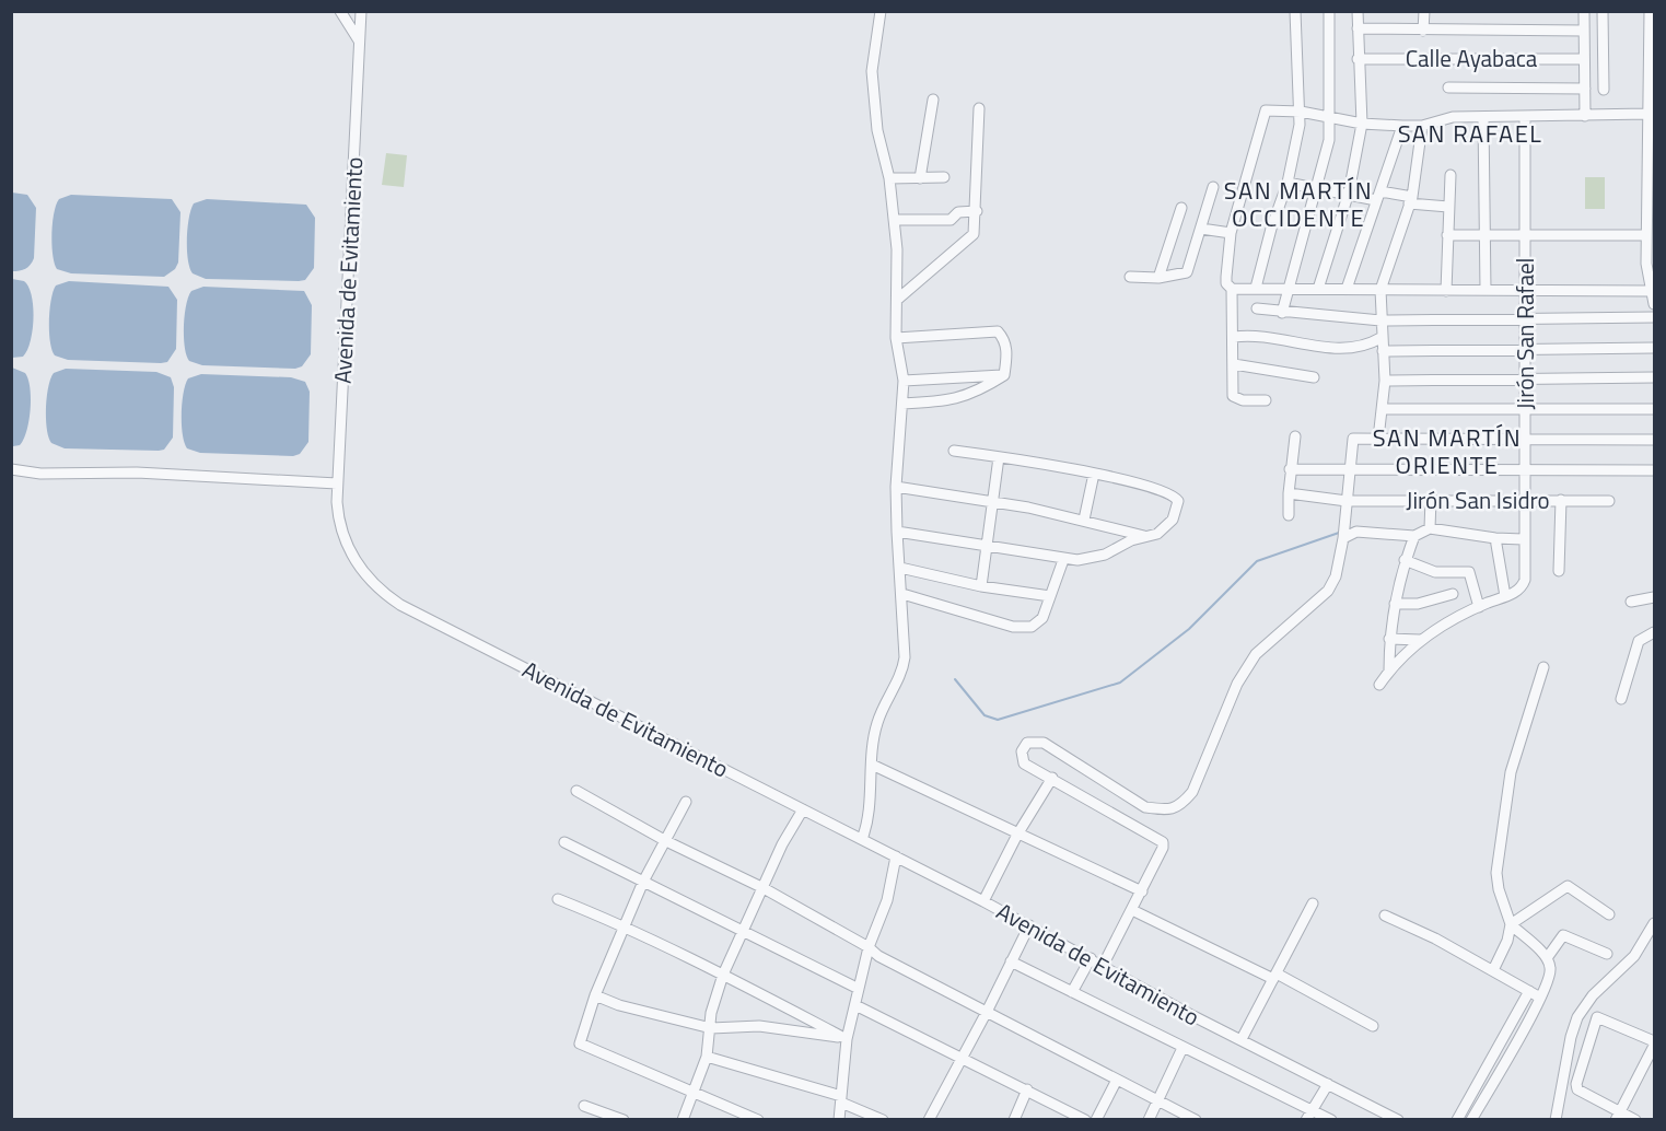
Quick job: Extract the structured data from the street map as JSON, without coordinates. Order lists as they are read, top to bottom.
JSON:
{
  "streets": {
    "street": [
      "Calle Ayabaca",
      "Avenida de Evitamiento",
      "Jirón San Rafael",
      "Jirón San Isidro"
    ]
  },
  "crossings": [
    ["Jirón San Rafael", "Jirón San Isidro"]
  ],
  "districts": ["SAN RAFAEL", "SAN MARTÍN OCCIDENTE", "SAN MARTÍN ORIENTE"]
}
